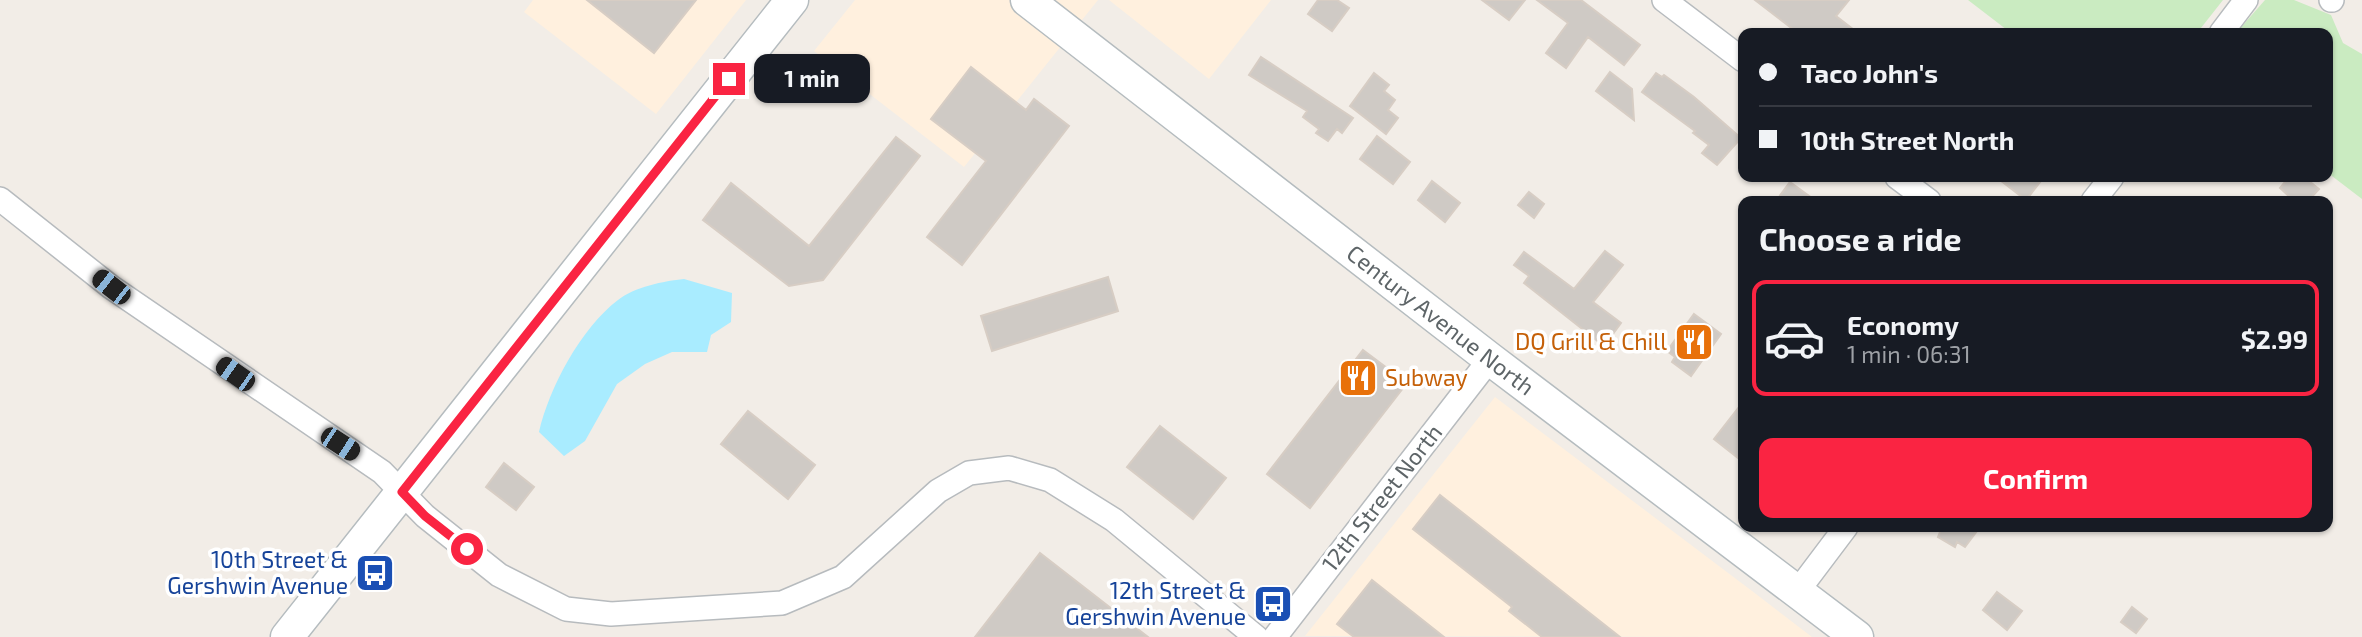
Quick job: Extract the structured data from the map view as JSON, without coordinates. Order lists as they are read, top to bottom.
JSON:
{
  "streets": {
    "main road": ["Century Avenue North"],
    "street": ["12th Street North"]
  },
  "crossings": [
    ["Century Avenue North", "12th Street North"]
  ],
  "places": {
    "restaurant": ["DQ Grill & Chill", "Subway"],
    "bus stop": ["10th Street & Gershwin Avenue", "12th Street & Gershwin Avenue"]
  },
  "page": {
    "banner": ["Taco John's", "10th Street North"],
    "bubble": "1 min",
    "heading": "Choose a ride",
    "list": [
      {
        "name": "Economy",
        "note": "1 min · 06:31",
        "value": "$2.99"
      }
    ],
    "buttons": "Confirm"
  }
}
